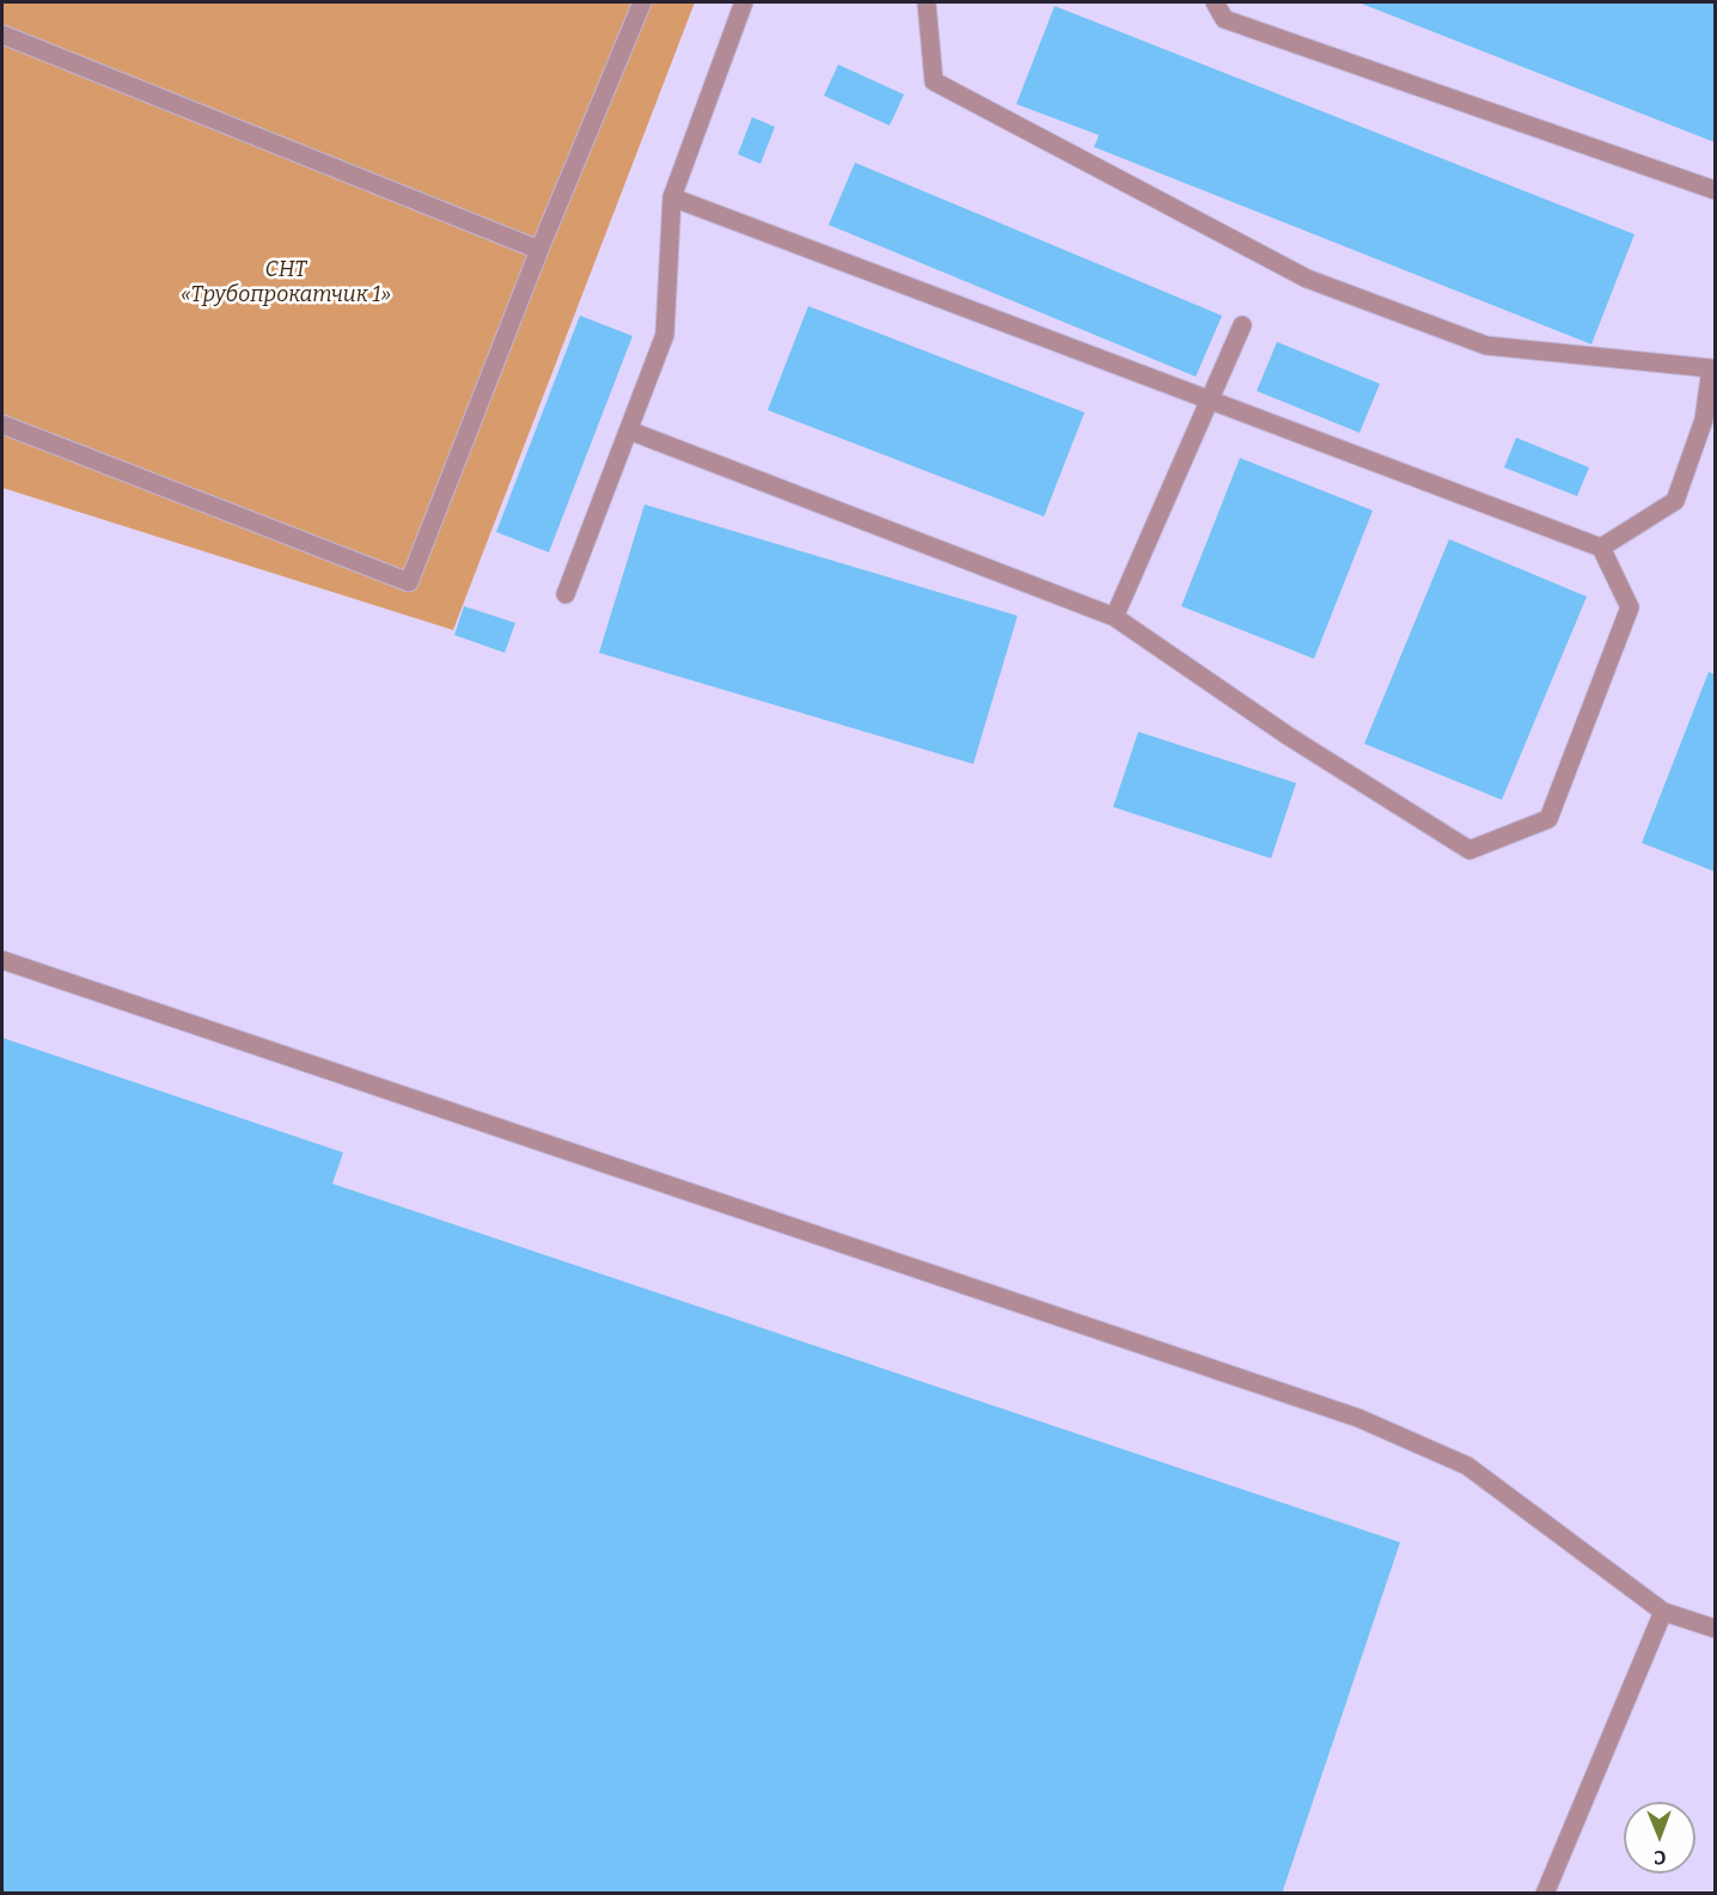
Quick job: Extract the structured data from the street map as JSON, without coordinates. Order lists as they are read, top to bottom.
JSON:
{
  "parks": ["СНТ «Трубопрокатчик 1»"],
  "north": "bottom"
}
